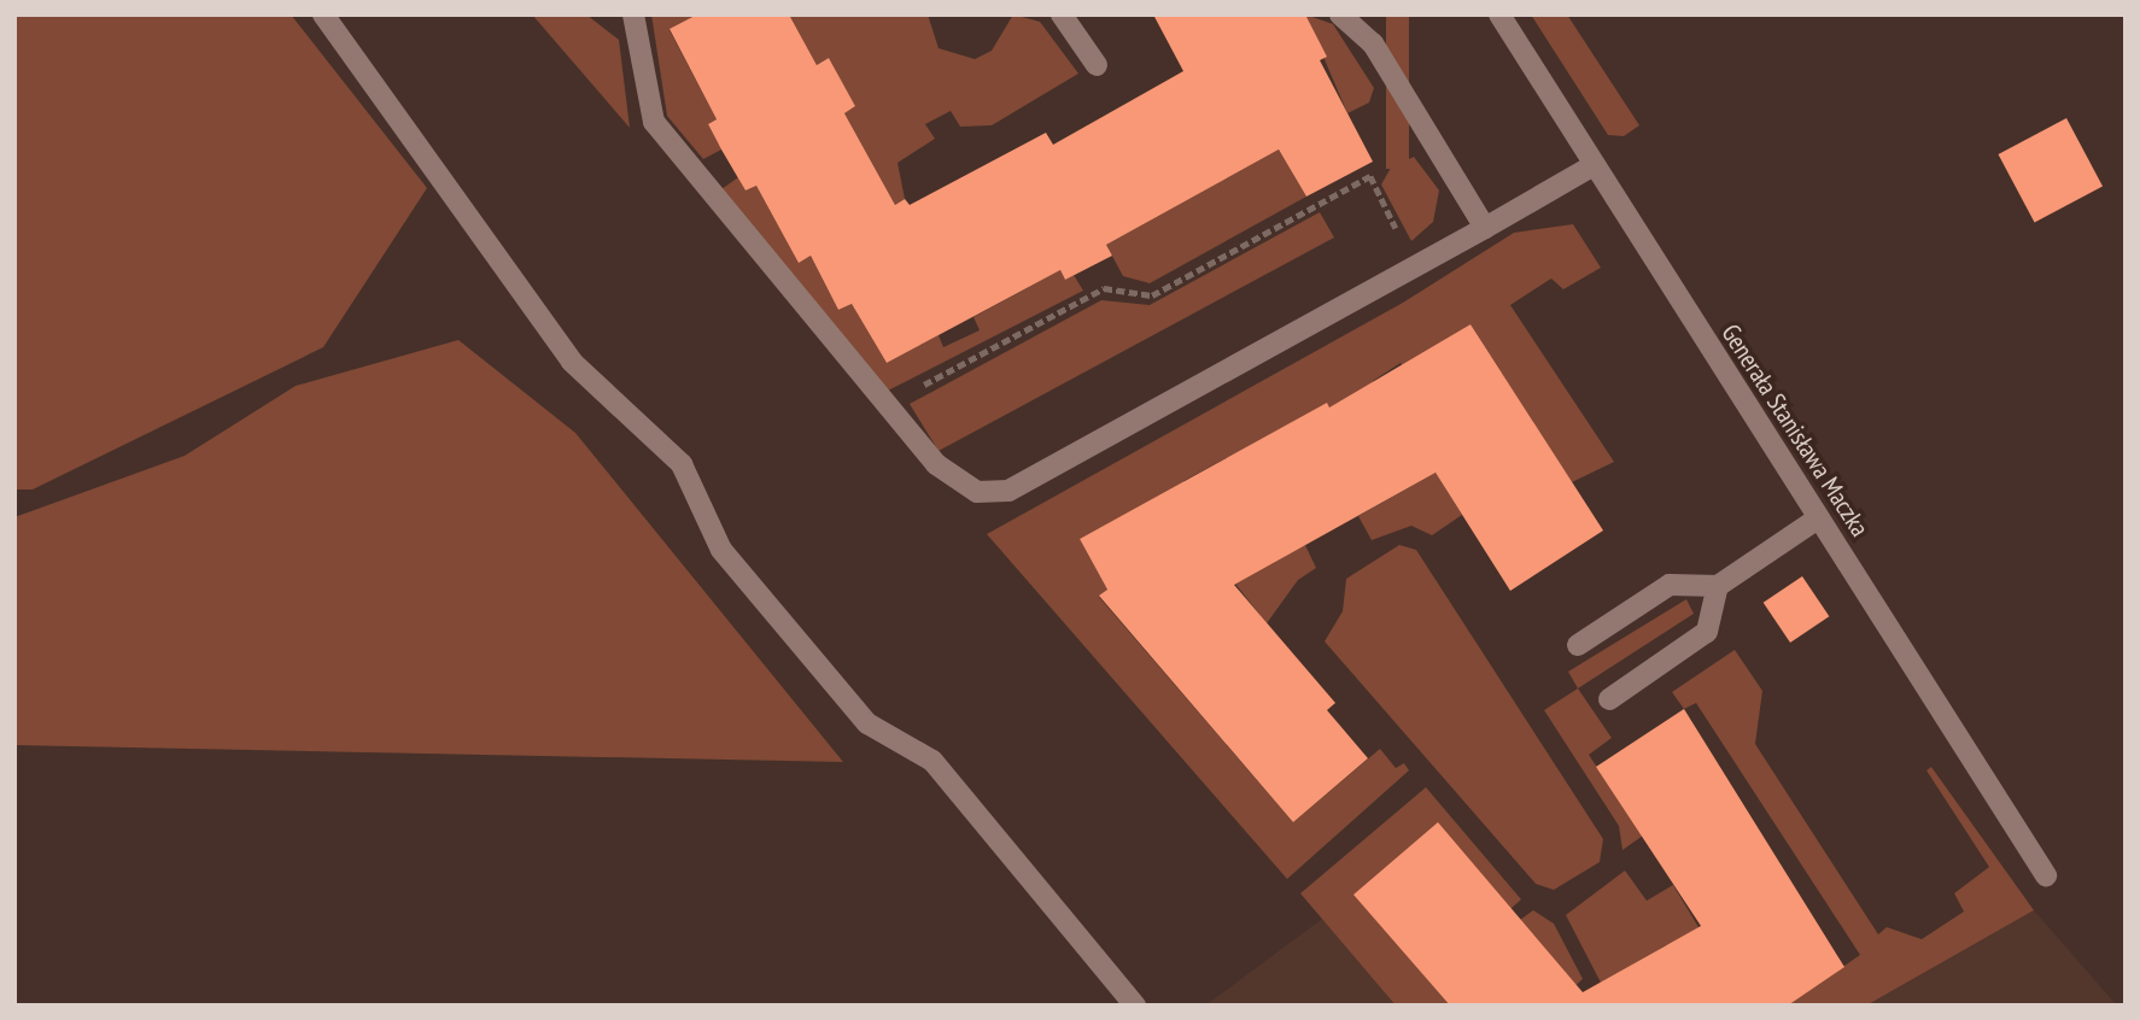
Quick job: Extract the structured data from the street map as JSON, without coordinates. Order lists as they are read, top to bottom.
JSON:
{
  "streets": {
    "street": ["Generała Stanisława Maczka"]
  }
}
